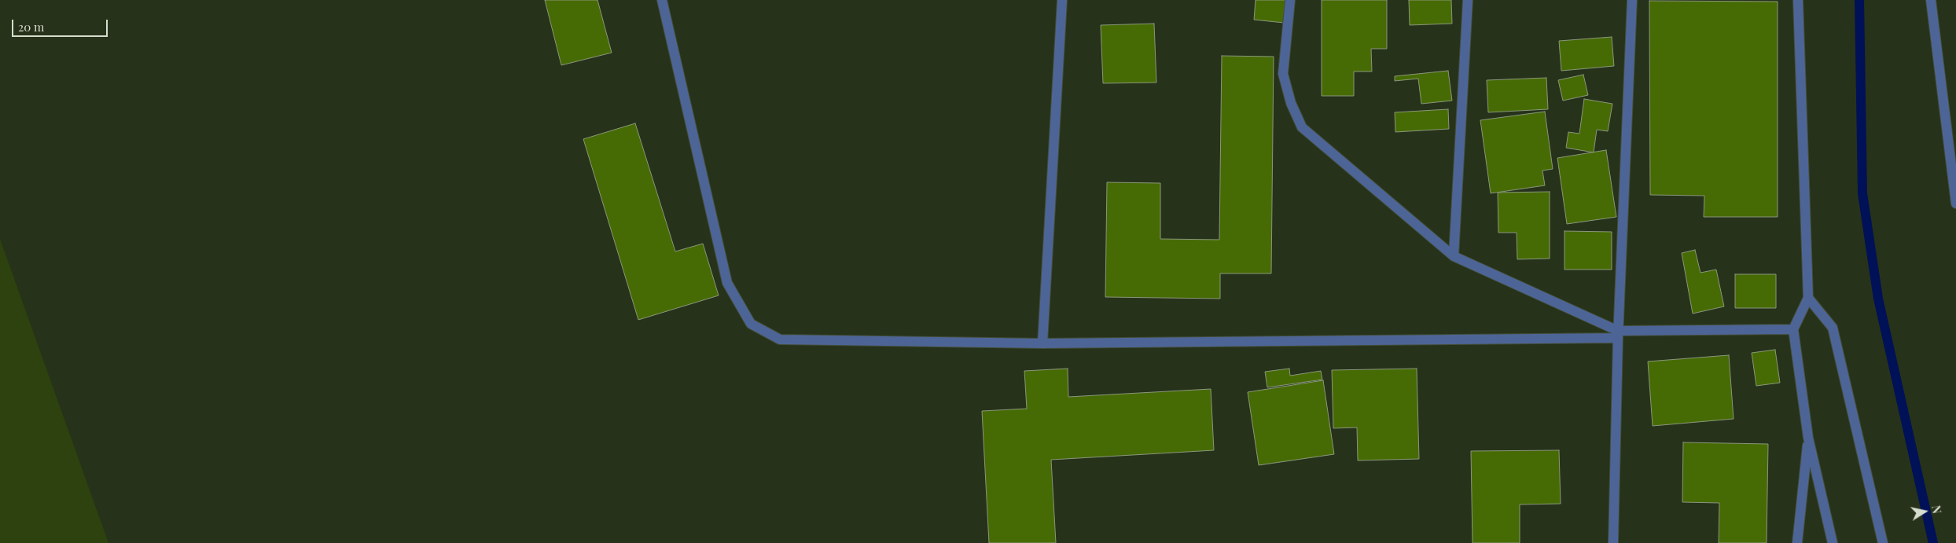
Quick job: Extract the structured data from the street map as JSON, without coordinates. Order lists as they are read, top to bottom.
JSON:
{
  "scale_bar": "20 m",
  "north": "right"
}
